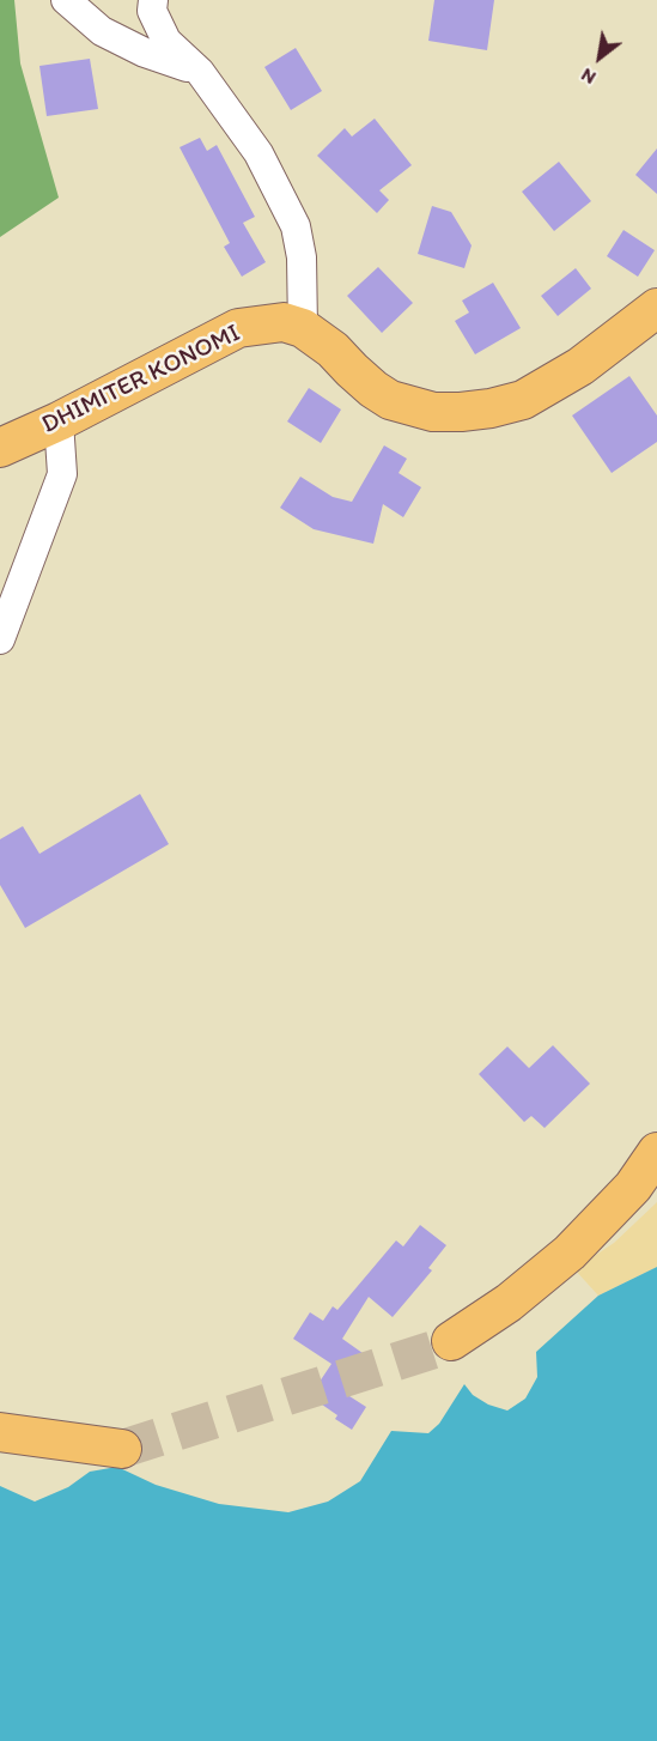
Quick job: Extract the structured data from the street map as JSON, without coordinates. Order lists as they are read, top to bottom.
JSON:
{
  "streets": {
    "main road": ["DHIMITER KONOMI"]
  },
  "north": "bottom left"
}
